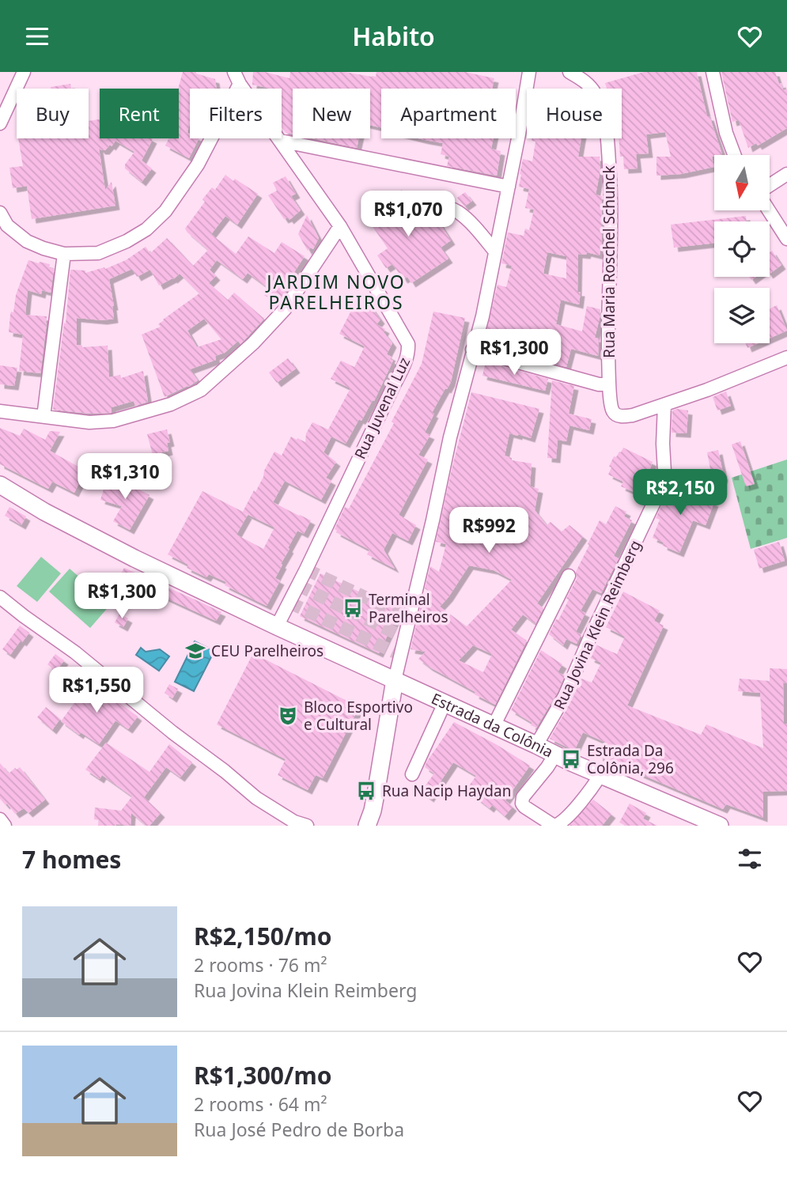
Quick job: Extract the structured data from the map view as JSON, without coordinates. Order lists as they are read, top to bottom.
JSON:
{
  "streets": {
    "main road": ["Estrada da Colônia"],
    "street": ["Rua Maria Roschel Schunck", "Rua Juvenal Luz", "Rua Jovina Klein Reimberg"]
  },
  "crossings": [
    ["Rua Maria Roschel Schunck", "Rua Jovina Klein Reimberg"],
    ["Rua Juvenal Luz", "Estrada da Colônia"],
    ["Rua Jovina Klein Reimberg", "Estrada da Colônia"]
  ],
  "districts": ["JARDIM NOVO PARELHEIROS"],
  "places": {
    "bus stop": ["Terminal Parelheiros", "Estrada Da Colônia, 296", "Rua Nacip Haydan"],
    "school or university": ["CEU Parelheiros"],
    "theatre": ["Bloco Esportivo e Cultural"]
  },
  "north": "bottom",
  "page": {
    "header": "Habito",
    "chip": [
      "Buy",
      "Rent",
      "Filters",
      "New",
      "Apartment",
      "House"
    ],
    "price": [
      "R$1,070",
      "R$1,300",
      "R$1,310",
      "R$2,150",
      "R$992",
      "R$1,300",
      "R$1,550"
    ],
    "heading": "7 homes",
    "list": [
      {
        "name": "R$2,150/mo",
        "note": "2 rooms · 76 m² · Rua Jovina Klein Reimberg"
      },
      {
        "name": "R$1,300/mo",
        "note": "2 rooms · 64 m² · Rua José Pedro de Borba"
      }
    ]
  }
}
